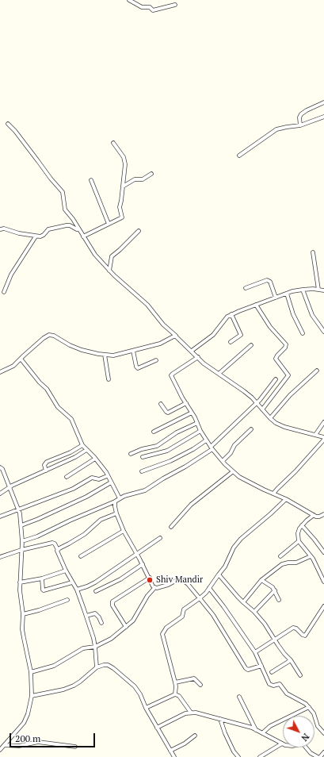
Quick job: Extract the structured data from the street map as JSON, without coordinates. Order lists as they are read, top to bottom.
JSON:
{
  "places": ["Shiv Mandir"],
  "scale_bar": "200 m",
  "north": "bottom right"
}
